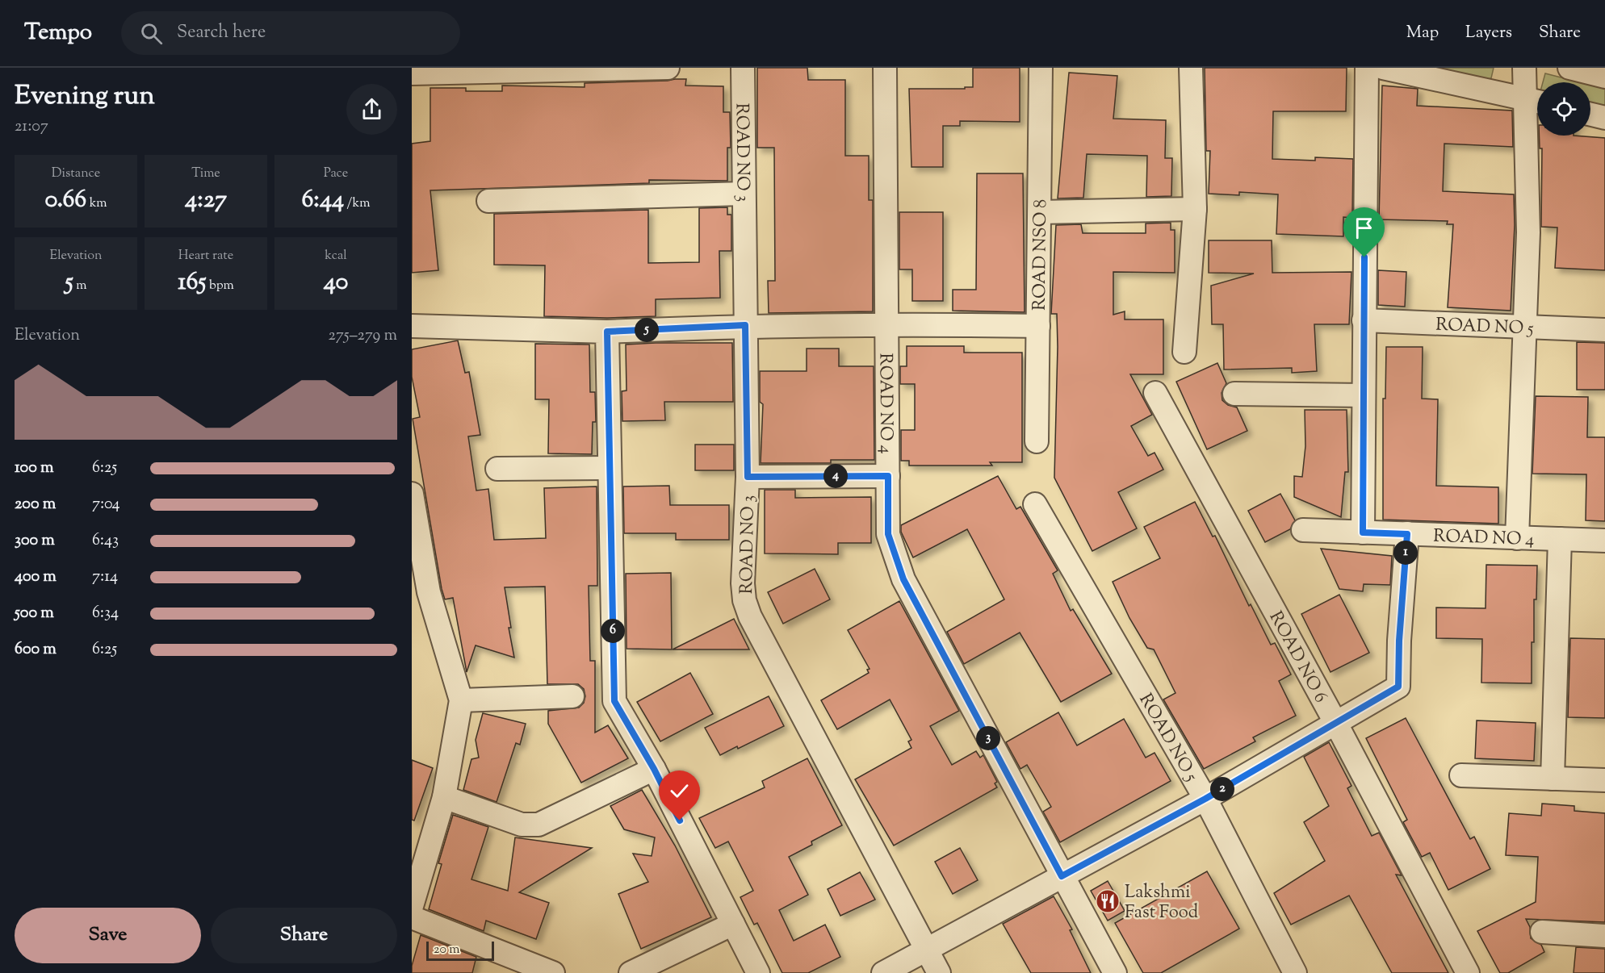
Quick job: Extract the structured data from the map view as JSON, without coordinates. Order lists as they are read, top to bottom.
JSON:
{
  "streets": {
    "street": [
      "ROAD NO 3",
      "ROAD NSO 8",
      "ROAD NO 5",
      "ROAD NO 4",
      "ROAD NO 6"
    ]
  },
  "places": {
    "restaurant": ["Lakshmi Fast Food"]
  },
  "scale_bar": "20 m",
  "page": {
    "header": "Tempo",
    "search": "Search here",
    "nav": ["Map", "Layers", "Share"],
    "heading": ["Evening run", "21:07"],
    "stats": [
      ["Distance", "0.66 km"],
      ["Time", "4:27"],
      ["Pace", "6:44 /km"],
      ["Elevation", "5 m"],
      ["Heart rate", "165 bpm"],
      ["kcal", "40"]
    ],
    "chart": ["Elevation", "275–279 m"],
    "pins": [
      "5",
      "4",
      "1",
      "6",
      "3",
      "2"
    ],
    "list": [
      {
        "name": "100 m",
        "note": "6:25"
      },
      {
        "name": "200 m",
        "note": "7:04"
      },
      {
        "name": "300 m",
        "note": "6:43"
      },
      {
        "name": "400 m",
        "note": "7:14"
      },
      {
        "name": "500 m",
        "note": "6:34"
      },
      {
        "name": "600 m",
        "note": "6:25"
      }
    ],
    "buttons": ["Save", "Share"],
    "scale": "20 m"
  }
}
